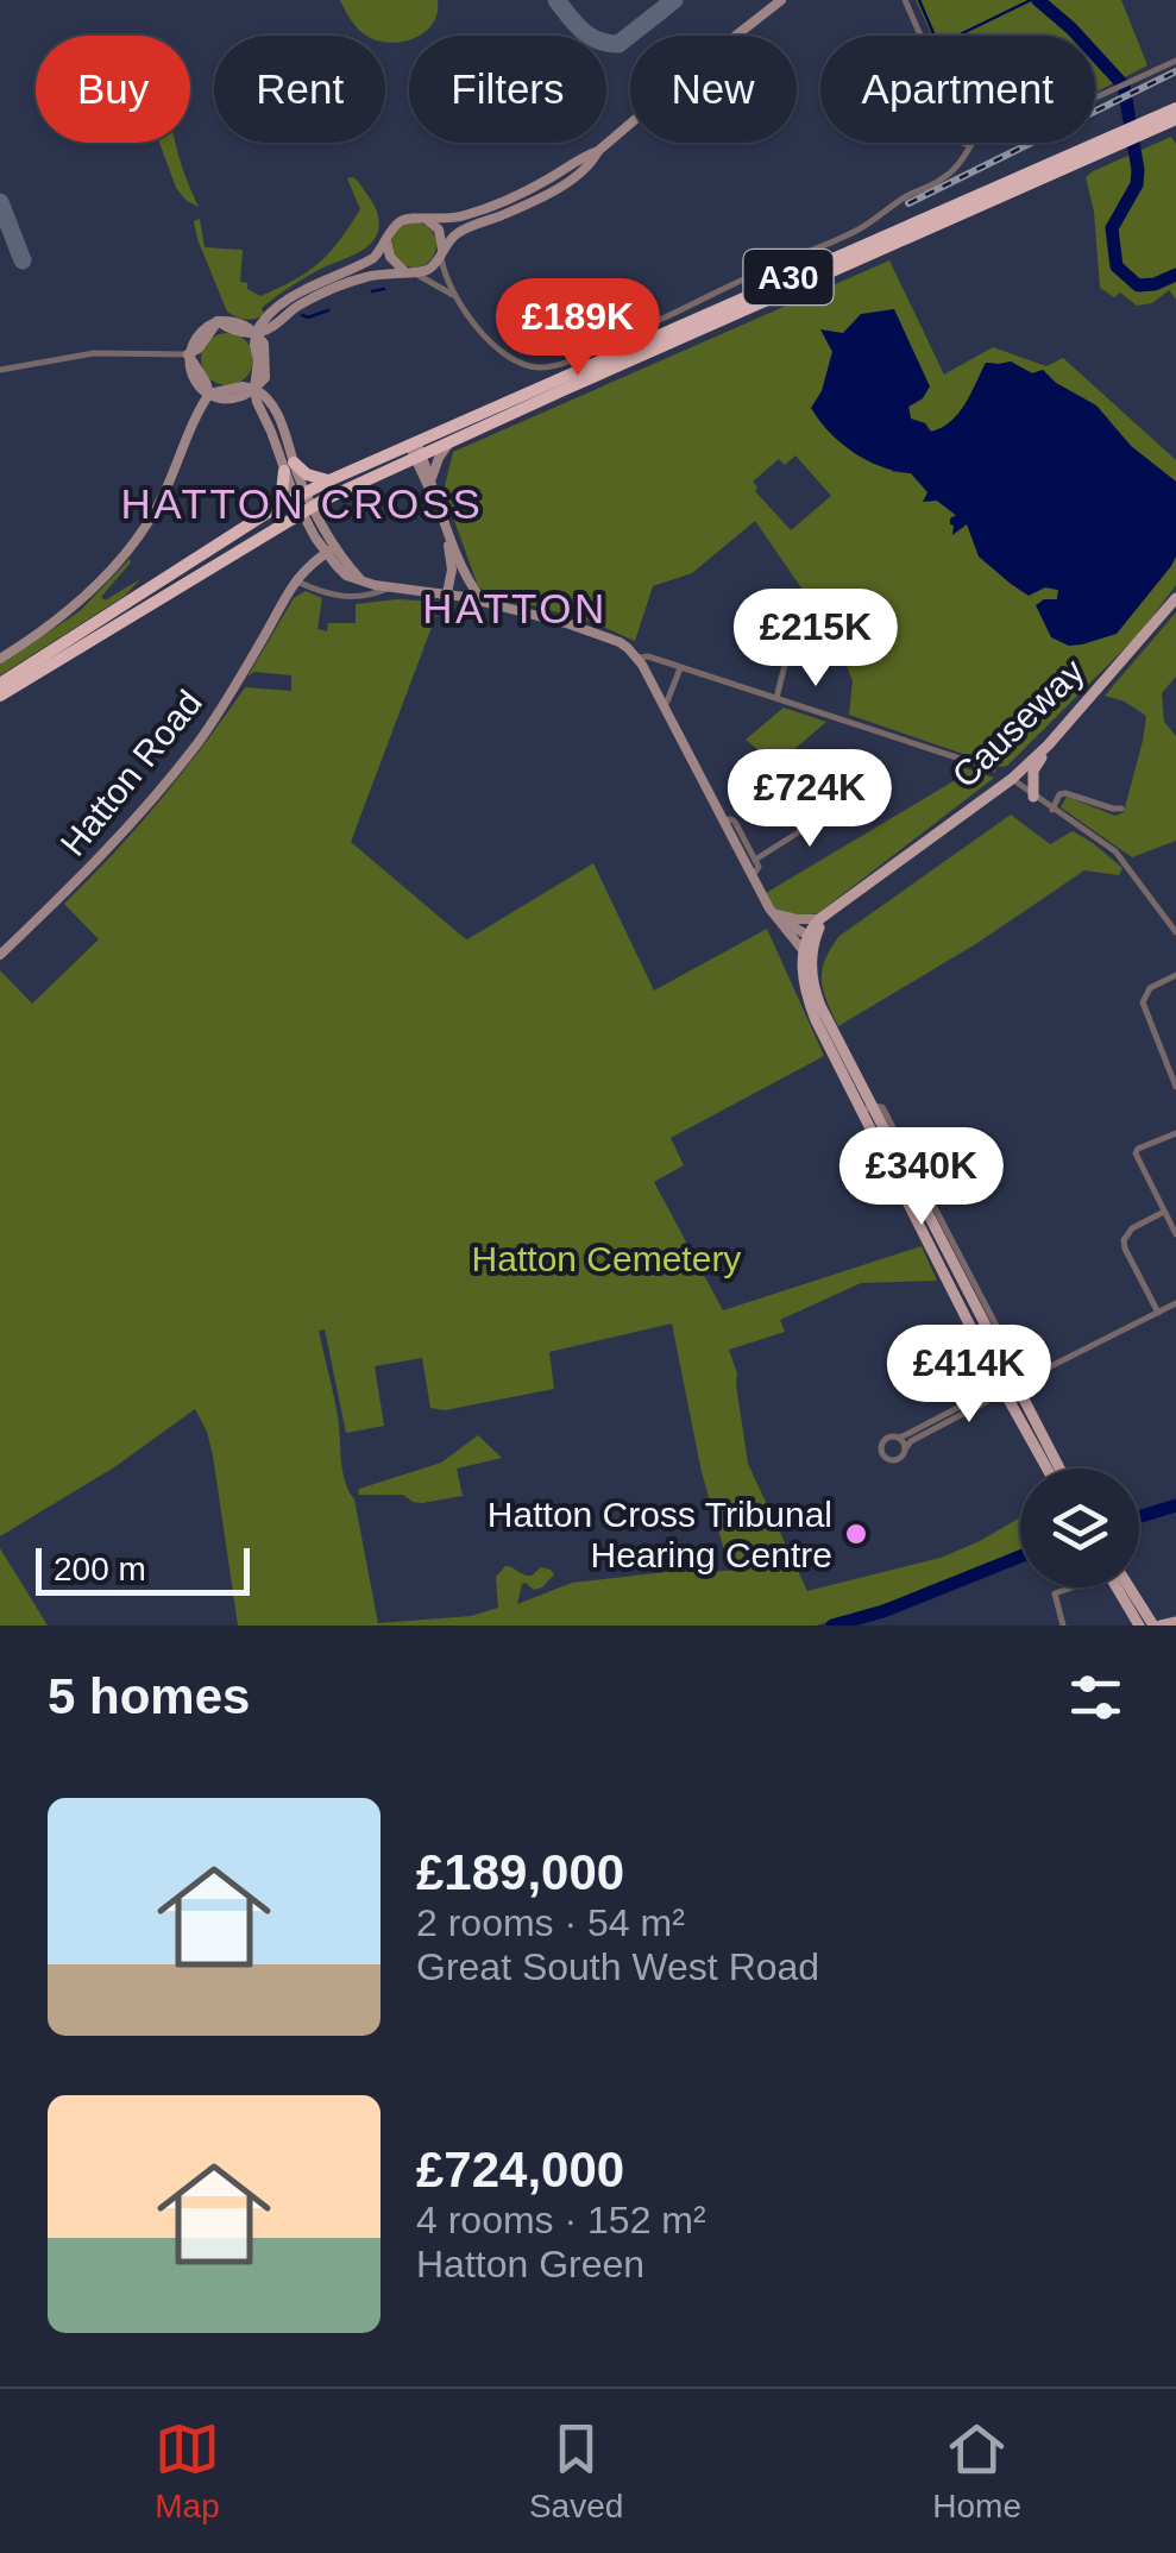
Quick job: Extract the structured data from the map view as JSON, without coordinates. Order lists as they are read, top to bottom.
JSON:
{
  "streets": {
    "highway": ["A30"],
    "main road": ["Causeway"],
    "street": ["Hatton Road"]
  },
  "districts": ["HATTON CROSS", "HATTON"],
  "parks": ["Hatton Cemetery"],
  "places": ["Hatton Cross Tribunal Hearing Centre"],
  "scale_bar": "200 m",
  "page": {
    "chip": [
      "Buy",
      "Rent",
      "Filters",
      "New",
      "Apartment"
    ],
    "price": [
      "£189K",
      "£215K",
      "£724K",
      "£340K",
      "£414K"
    ],
    "scale": "200 m",
    "heading": "5 homes",
    "list": [
      {
        "name": "£189,000",
        "note": "2 rooms · 54 m² · Great South West Road"
      },
      {
        "name": "£724,000",
        "note": "4 rooms · 152 m² · Hatton Green"
      }
    ],
    "tabs": ["Map", "Saved", "Home"]
  }
}
